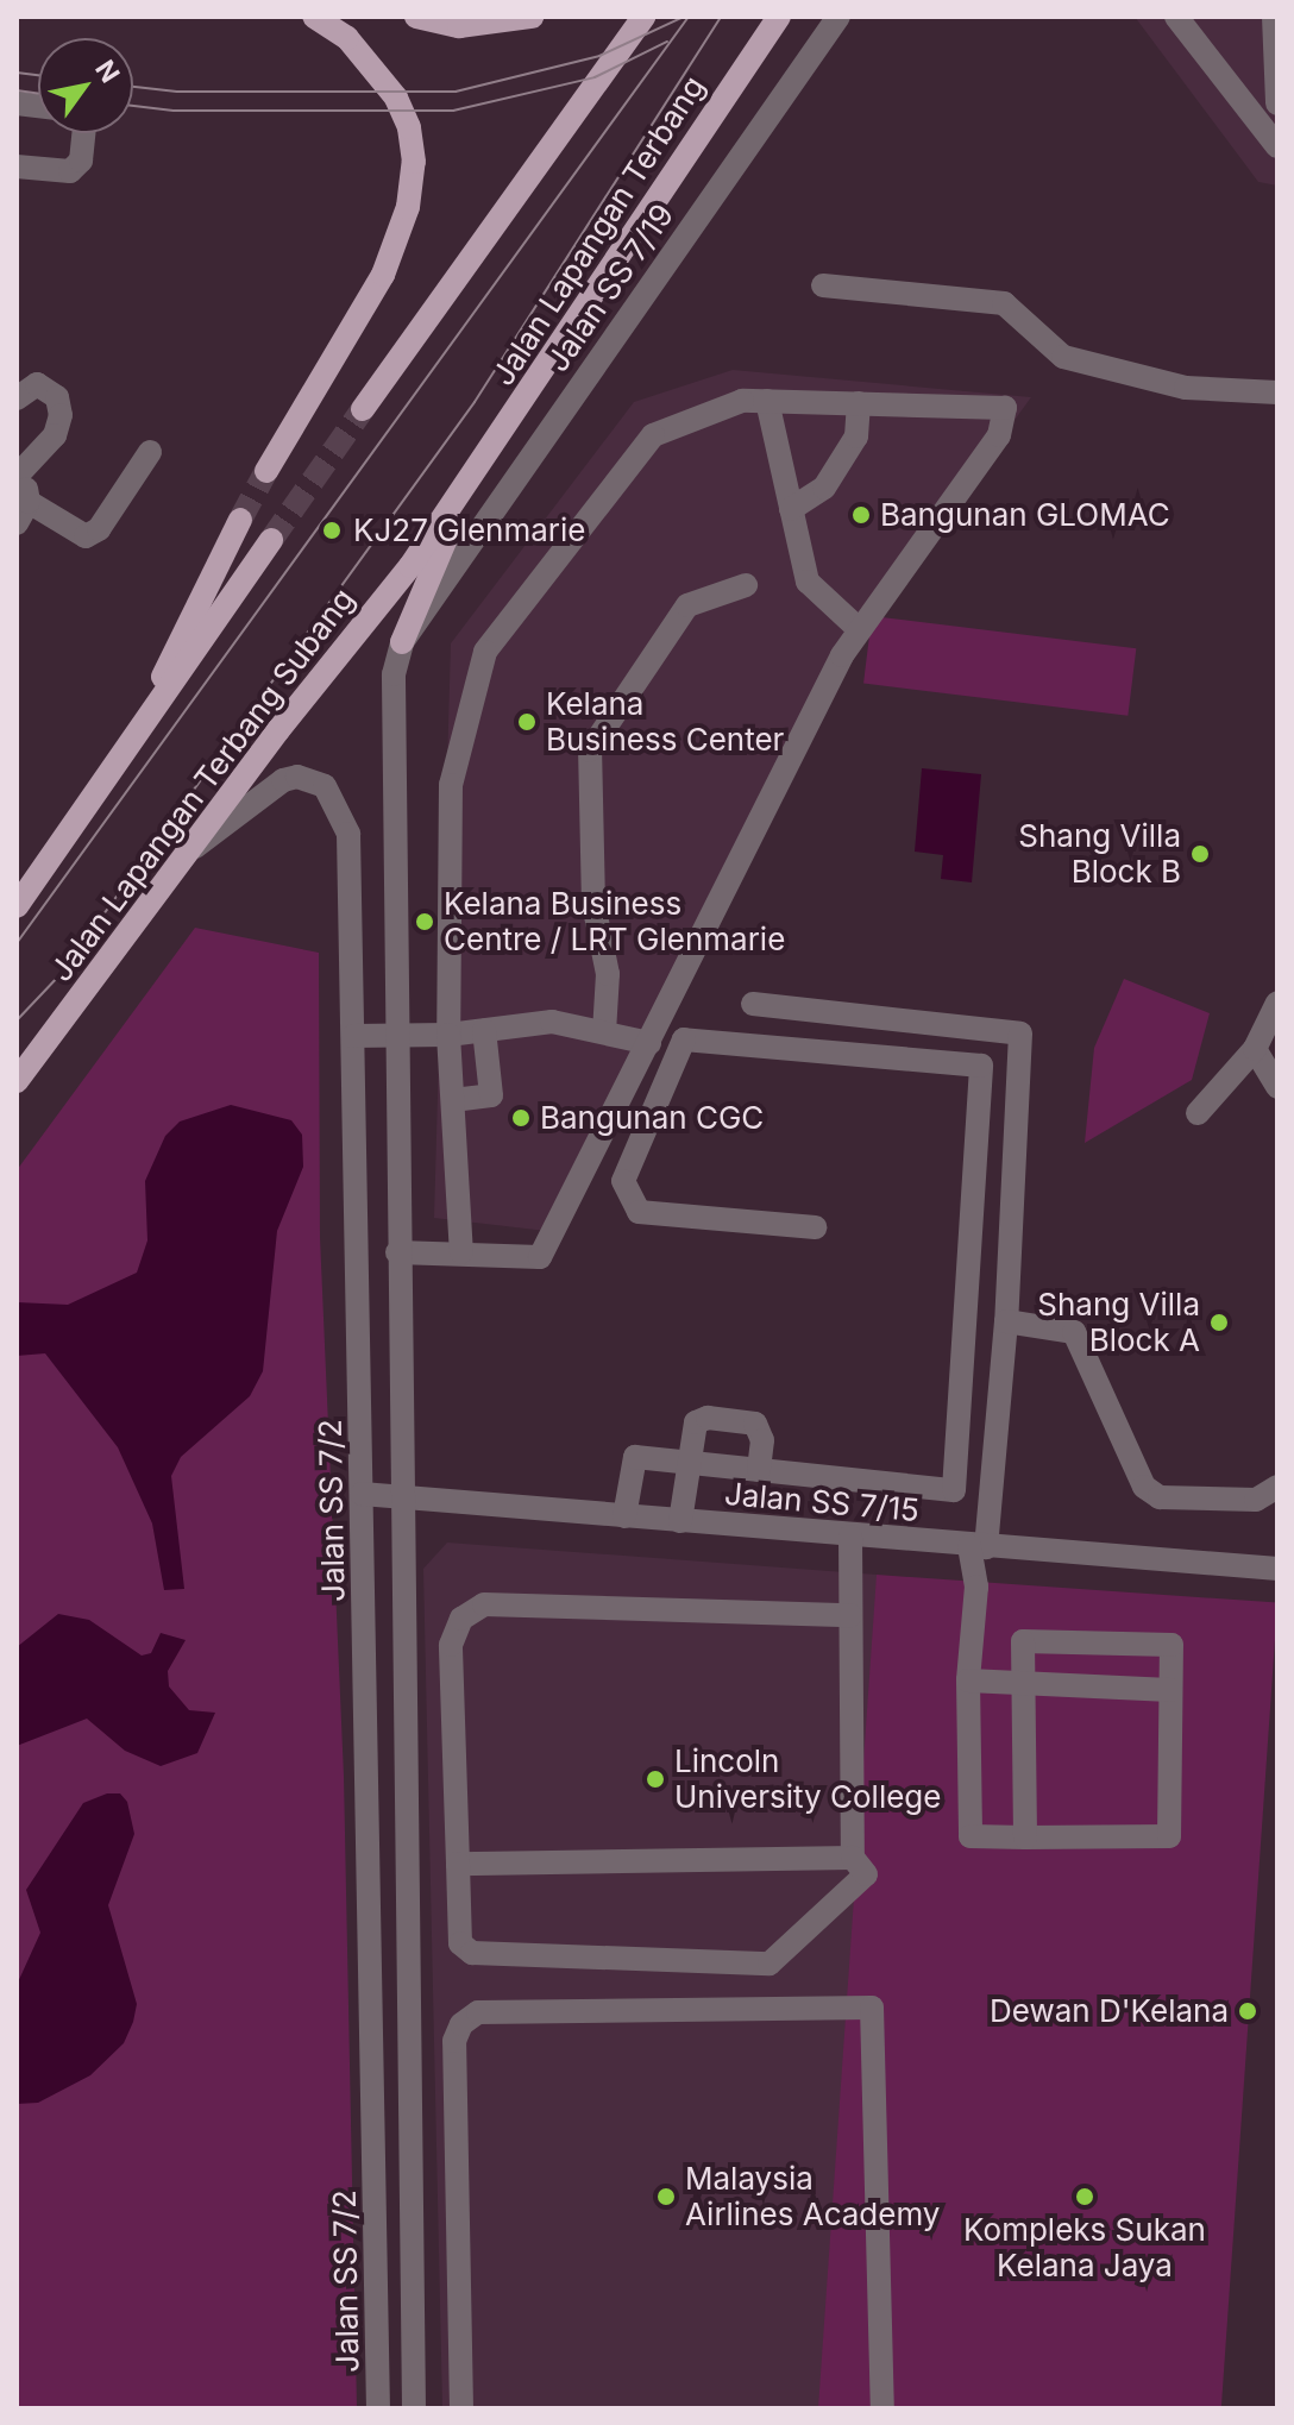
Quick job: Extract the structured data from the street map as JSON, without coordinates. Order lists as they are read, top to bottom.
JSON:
{
  "streets": {
    "main road": ["Jalan Lapangan Terbang", "Jalan Lapangan Terbang Subang"],
    "street": ["Jalan SS 7/19", "Jalan SS 7/15", "Jalan SS 7/2"]
  },
  "crossings": [
    ["Jalan Lapangan Terbang", "Jalan Lapangan Terbang Subang"],
    ["Jalan Lapangan Terbang Subang", "Jalan SS 7/2"],
    ["Jalan SS 7/15", "Jalan SS 7/2"]
  ],
  "places": [
    "Bangunan GLOMAC",
    "KJ27 Glenmarie",
    "Kelana Business Center",
    "Shang Villa Block B",
    "Kelana Business Centre / LRT Glenmarie",
    "Bangunan CGC",
    "Shang Villa Block A",
    "Lincoln University College",
    "Dewan D'Kelana",
    "Malaysia Airlines Academy",
    "Kompleks Sukan Kelana Jaya"
  ],
  "north": "top right"
}
